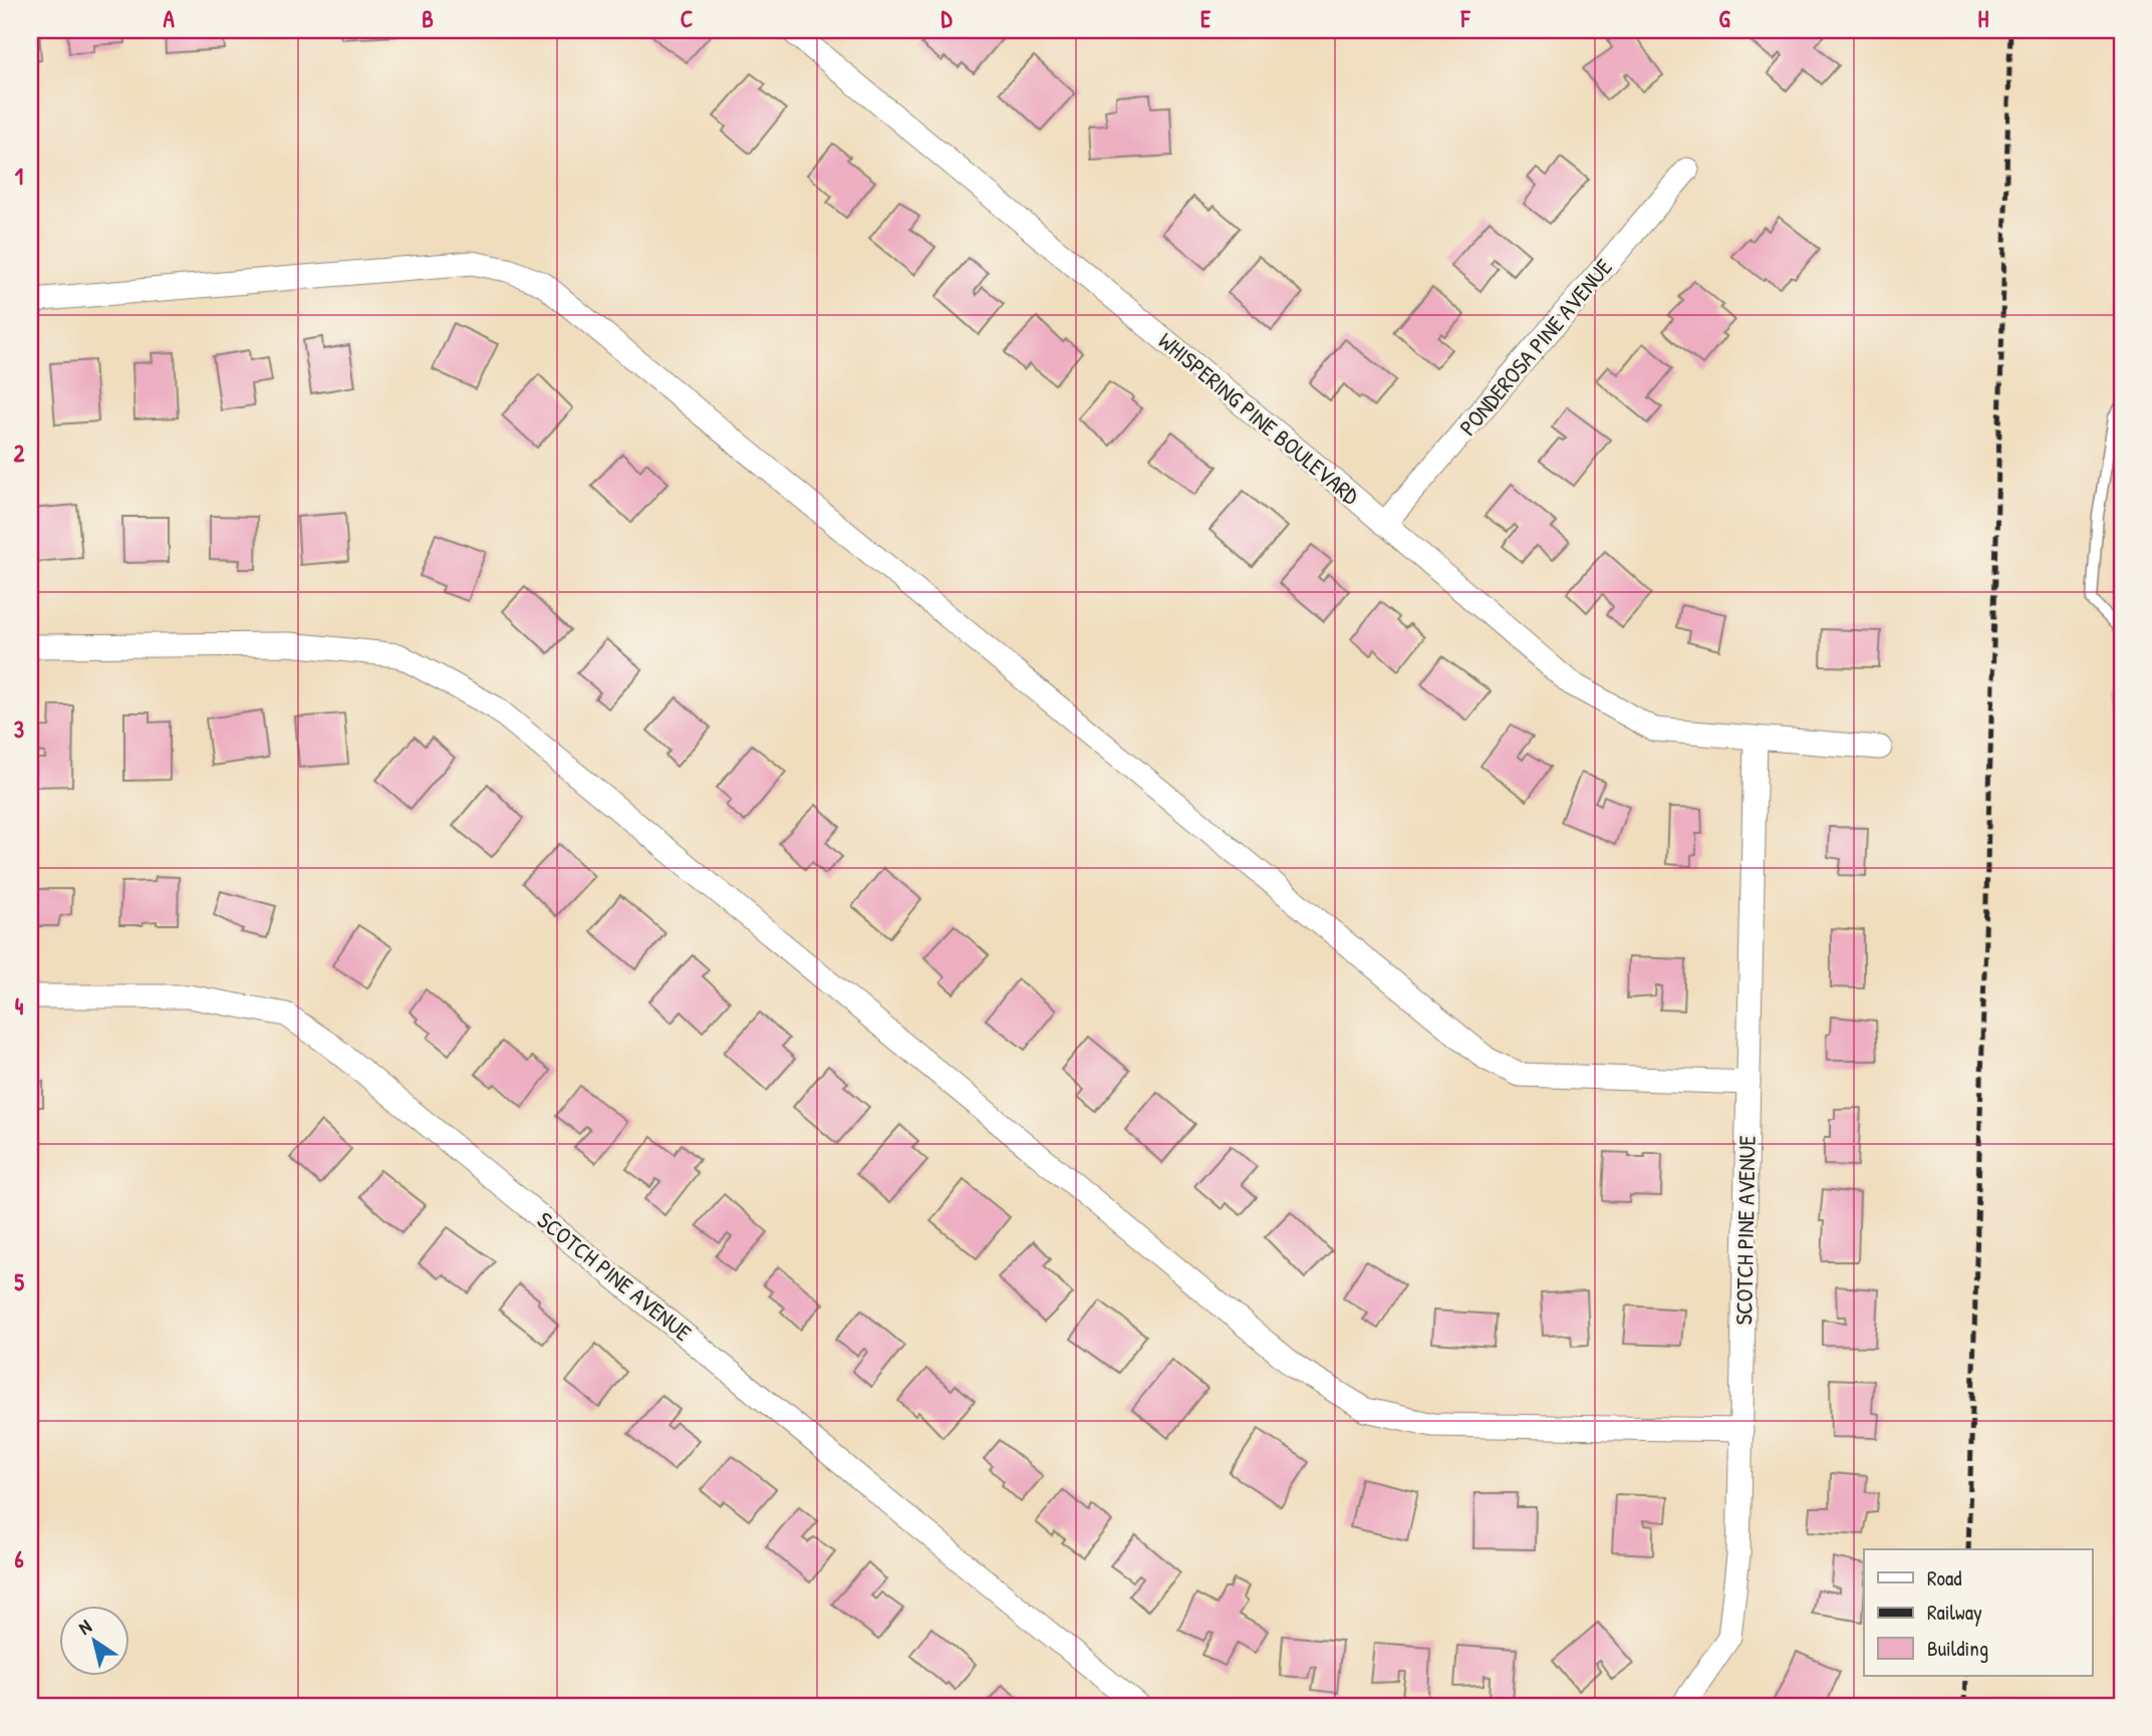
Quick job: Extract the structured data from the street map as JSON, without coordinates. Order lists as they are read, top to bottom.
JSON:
{
  "streets": {
    "street": ["PONDEROSA PINE AVENUE", "WHISPERING PINE BOULEVARD", "SCOTCH PINE AVENUE"]
  },
  "crossings": [
    ["PONDEROSA PINE AVENUE", "WHISPERING PINE BOULEVARD"],
    ["WHISPERING PINE BOULEVARD", "SCOTCH PINE AVENUE"]
  ],
  "legend": ["Road", "Railway", "Building"],
  "north": "top left",
  "grid": {
    "columns": [
      "A",
      "B",
      "C",
      "D",
      "E",
      "F",
      "G",
      "H"
    ],
    "rows": [
      "1",
      "2",
      "3",
      "4",
      "5",
      "6"
    ]
  }
}
